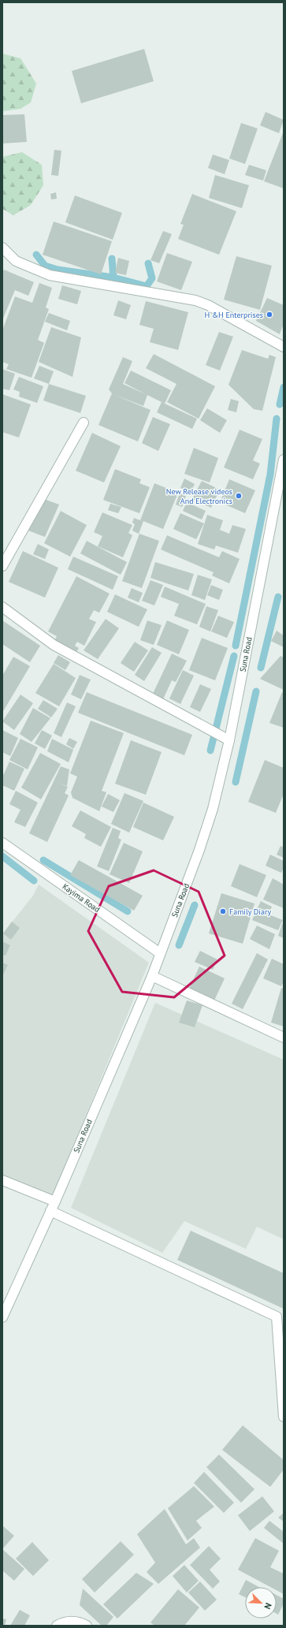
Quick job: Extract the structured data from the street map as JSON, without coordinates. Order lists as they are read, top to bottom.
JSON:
{
  "streets": {
    "street": ["Suna Road", "Kayima Road"]
  },
  "crossings": [
    ["Suna Road", "Kayima Road"]
  ],
  "places": ["H &H Enterprises", "New Release videos And Electronics", "Family Diary"],
  "north": "bottom right"
}
